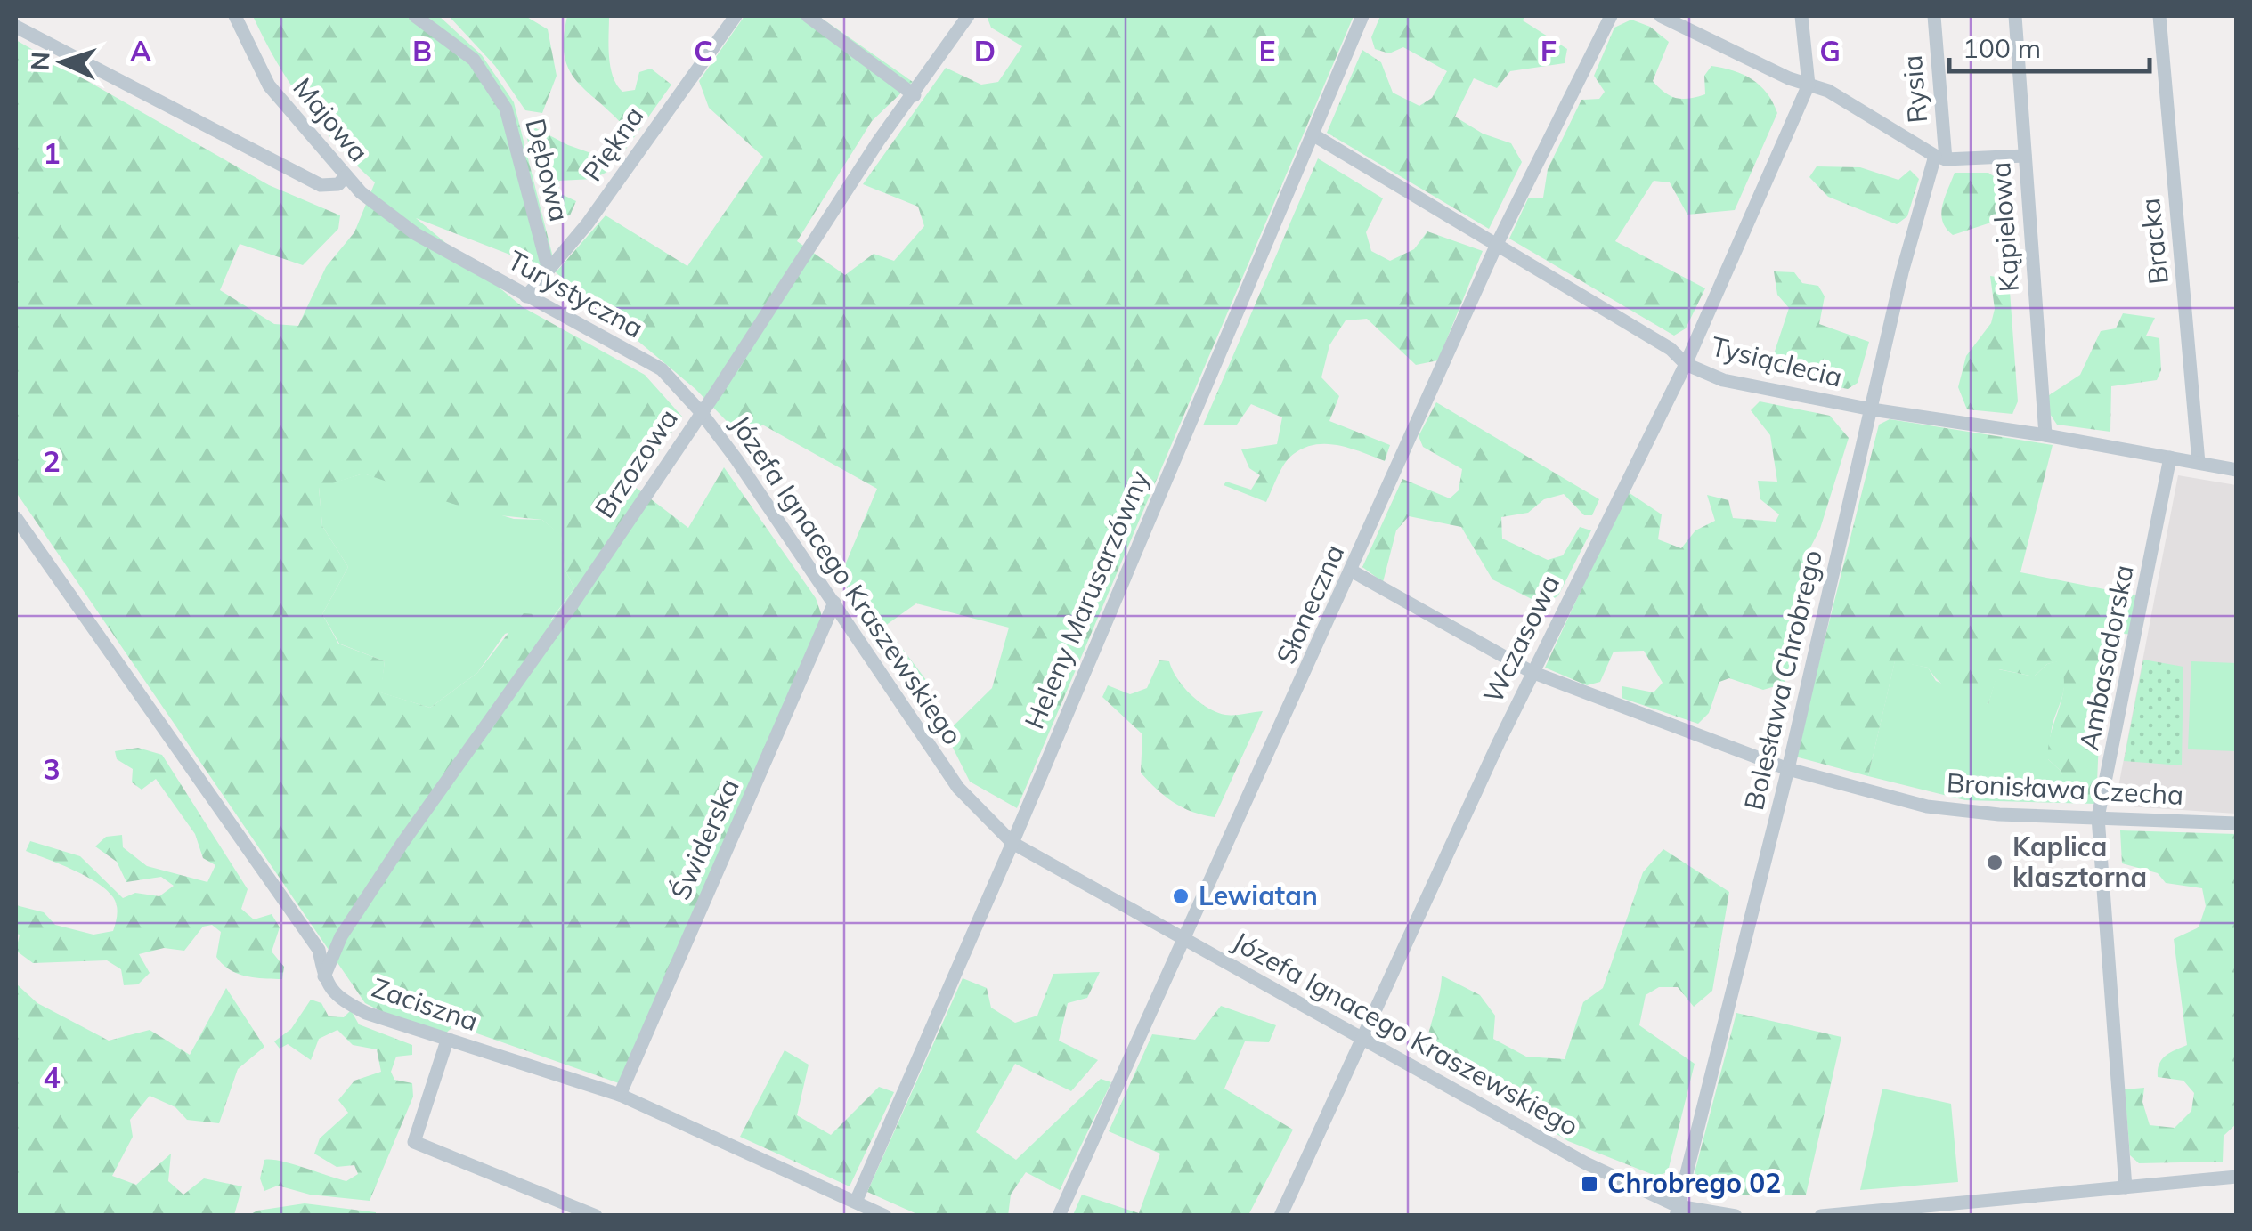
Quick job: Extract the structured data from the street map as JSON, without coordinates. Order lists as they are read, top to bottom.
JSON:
{
  "streets": {
    "street": [
      "Rysia",
      "Majowa",
      "Piękna",
      "Dębowa",
      "Kąpielowa",
      "Bracka",
      "Turystyczna",
      "Tysiąclecia",
      "Brzozowa",
      "Józefa Ignacego Kraszewskiego",
      "Heleny Marusarzówny",
      "Słoneczna",
      "Wczasowa",
      "Ambasadorska",
      "Bolesława Chrobrego",
      "Bronisława Czecha",
      "Świderska",
      "Zaciszna"
    ]
  },
  "crossings": [
    ["Rysia", "Bolesława Chrobrego"],
    ["Majowa", "Turystyczna"],
    ["Piękna", "Dębowa"],
    ["Piękna", "Turystyczna"],
    ["Kąpielowa", "Tysiąclecia"],
    ["Bracka", "Tysiąclecia"],
    ["Turystyczna", "Brzozowa"],
    ["Turystyczna", "Józefa Ignacego Kraszewskiego"],
    ["Tysiąclecia", "Heleny Marusarzówny"],
    ["Tysiąclecia", "Słoneczna"],
    ["Tysiąclecia", "Wczasowa"],
    ["Tysiąclecia", "Ambasadorska"],
    ["Tysiąclecia", "Bolesława Chrobrego"],
    ["Brzozowa", "Józefa Ignacego Kraszewskiego"],
    ["Brzozowa", "Zaciszna"],
    ["Józefa Ignacego Kraszewskiego", "Heleny Marusarzówny"],
    ["Józefa Ignacego Kraszewskiego", "Słoneczna"],
    ["Józefa Ignacego Kraszewskiego", "Wczasowa"],
    ["Józefa Ignacego Kraszewskiego", "Bolesława Chrobrego"],
    ["Józefa Ignacego Kraszewskiego", "Świderska"],
    ["Heleny Marusarzówny", "Zaciszna"],
    ["Słoneczna", "Bronisława Czecha"],
    ["Wczasowa", "Bronisława Czecha"],
    ["Ambasadorska", "Bronisława Czecha"],
    ["Bolesława Chrobrego", "Bronisława Czecha"],
    ["Świderska", "Zaciszna"]
  ],
  "places": {
    "other": ["Kaplica klasztorna", "Lewiatan"],
    "transit": ["Chrobrego 02"]
  },
  "scale_bar": "100 m",
  "north": "left",
  "grid": {
    "columns": [
      "A",
      "B",
      "C",
      "D",
      "E",
      "F",
      "G"
    ],
    "rows": [
      "1",
      "2",
      "3",
      "4"
    ]
  }
}
